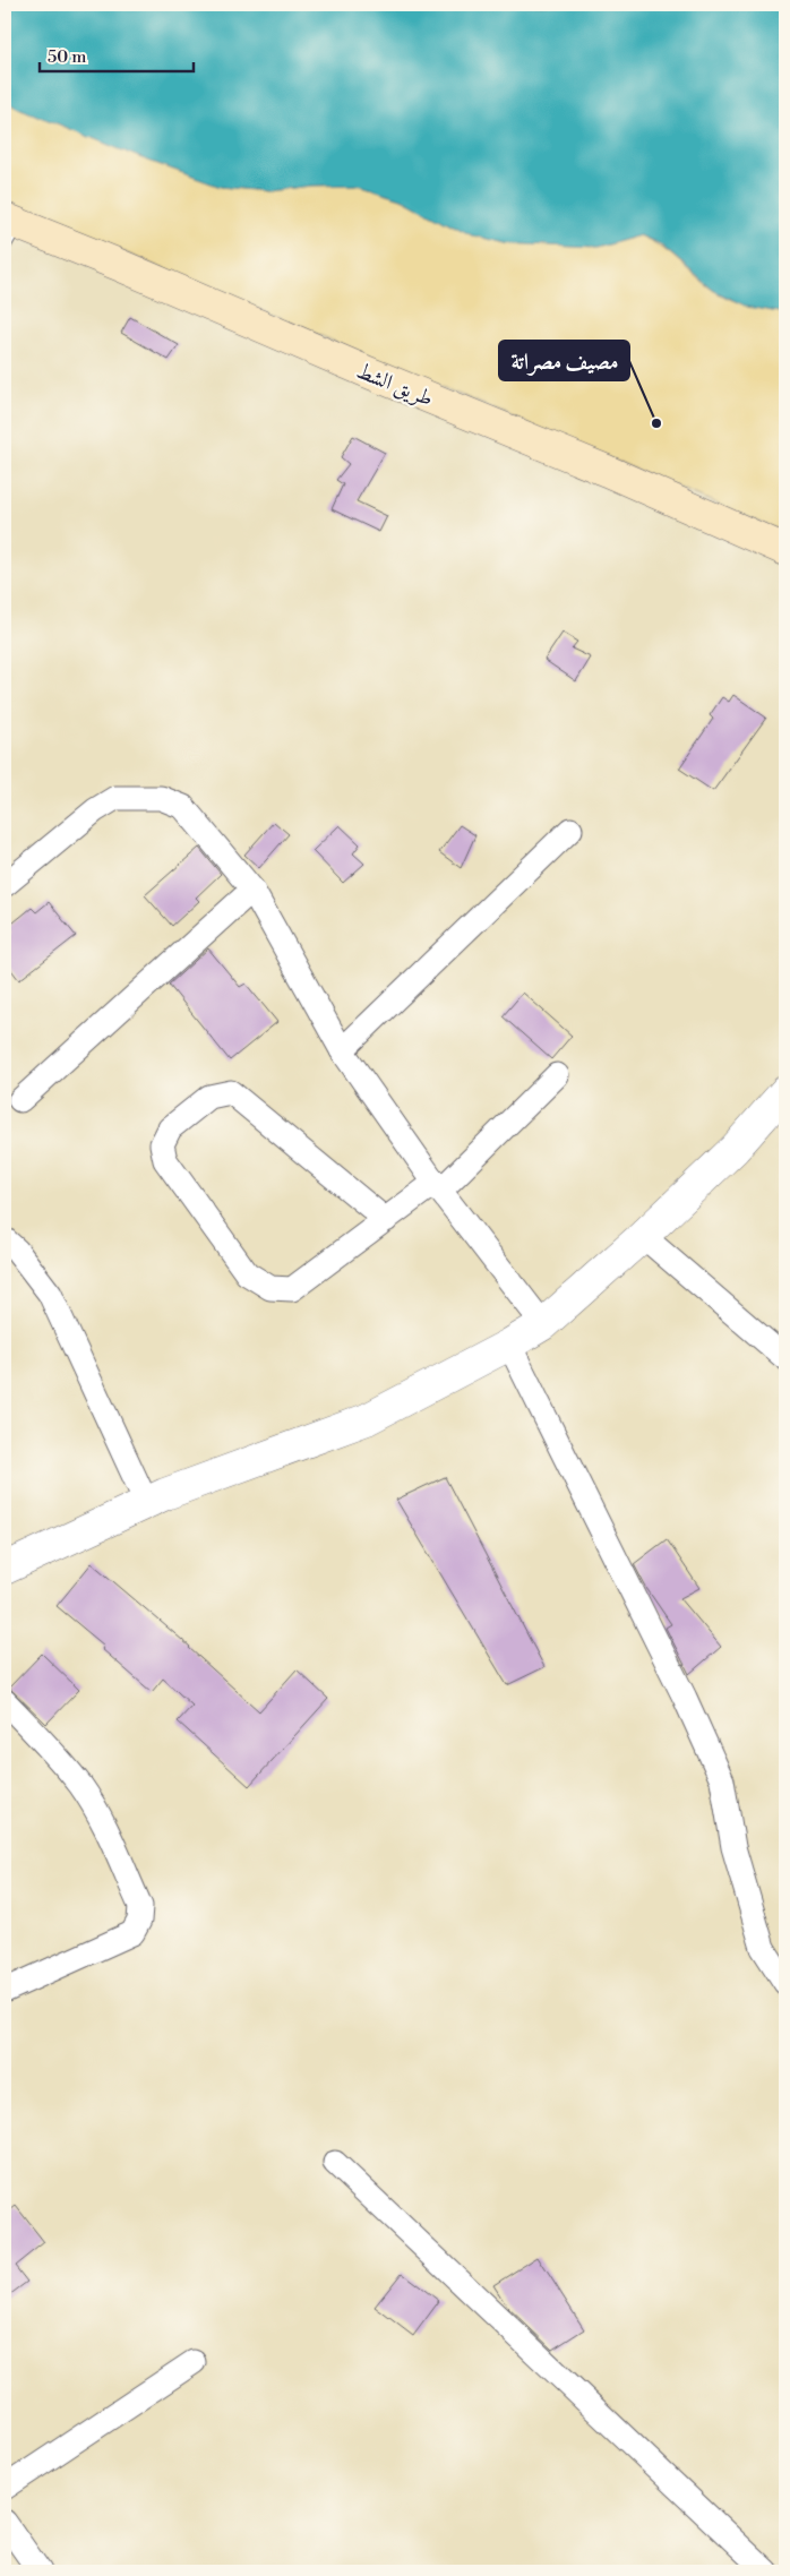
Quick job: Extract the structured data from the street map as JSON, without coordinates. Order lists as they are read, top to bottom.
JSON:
{
  "streets": {
    "main road": ["طريق الشط"]
  },
  "places": ["مصيف مصراتة"],
  "scale_bar": "50 m"
}
